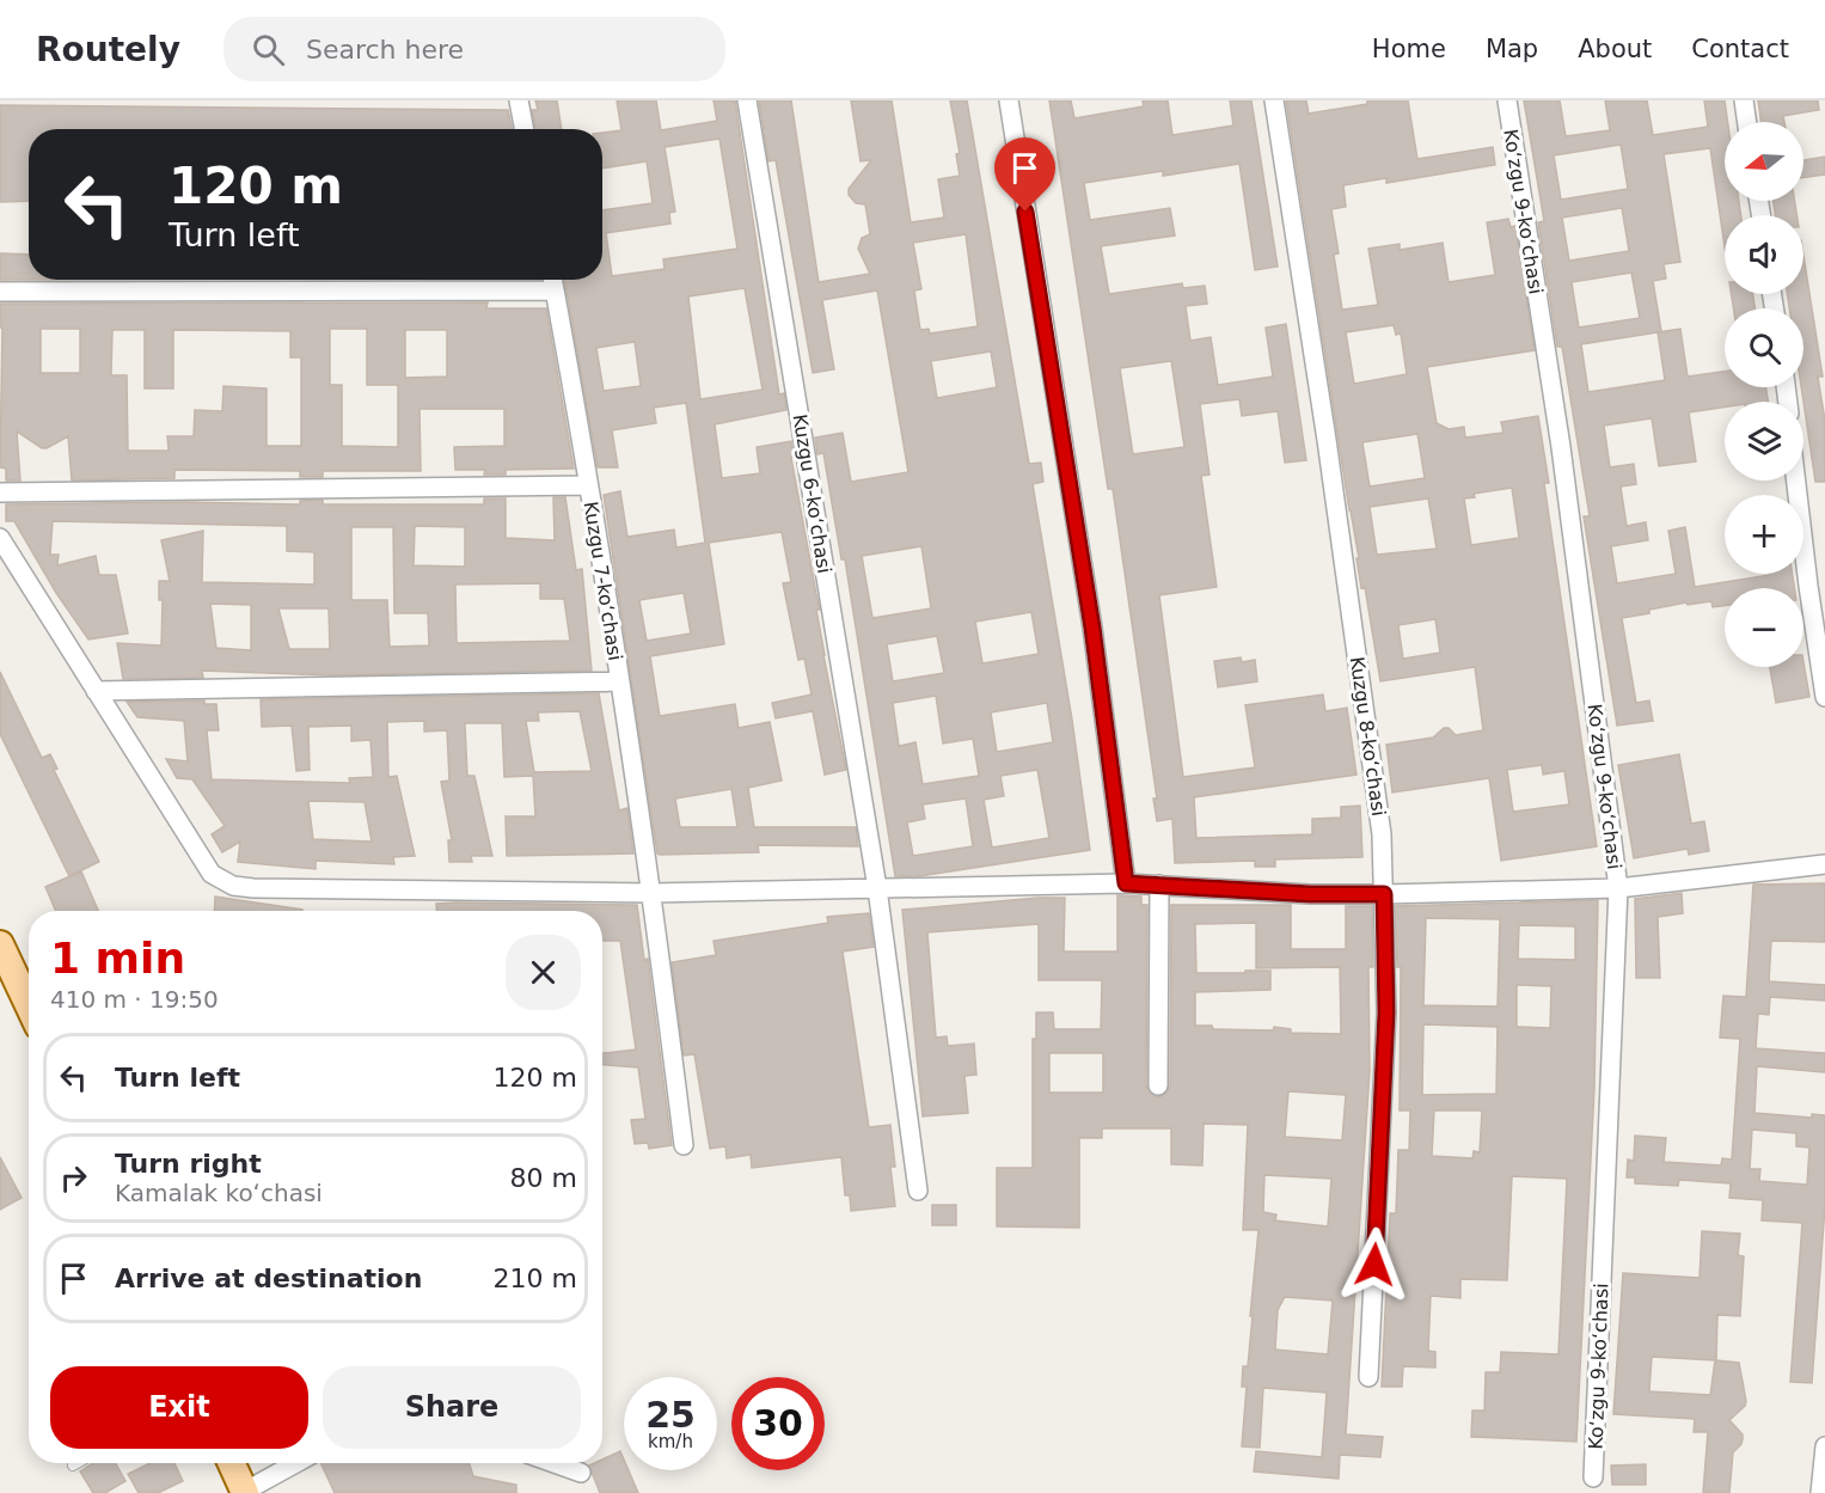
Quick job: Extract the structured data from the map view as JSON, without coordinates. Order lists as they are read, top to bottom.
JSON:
{
  "streets": {
    "street": [
      "Koʻzgu 9-koʻchasi",
      "Kuzgu 6-koʻchasi",
      "Kuzgu 7-koʻchasi",
      "Kuzgu 8-koʻchasi"
    ]
  },
  "north": "left",
  "page": {
    "header": "Routely",
    "search": "Search here",
    "nav": [
      "Home",
      "Map",
      "About",
      "Contact"
    ],
    "map_buttons": ["+", "−"],
    "turn": ["120 m", "Turn left"],
    "heading": ["1 min", "410 m · 19:50"],
    "list": [
      {
        "name": "Turn left",
        "value": "120 m"
      },
      {
        "name": "Turn right",
        "note": "Kamalak koʻchasi",
        "value": "80 m"
      },
      {
        "name": "Arrive at destination",
        "value": "210 m"
      }
    ],
    "buttons": ["Exit", "Share"],
    "speed": "25 km/h",
    "limit": "30"
  }
}
